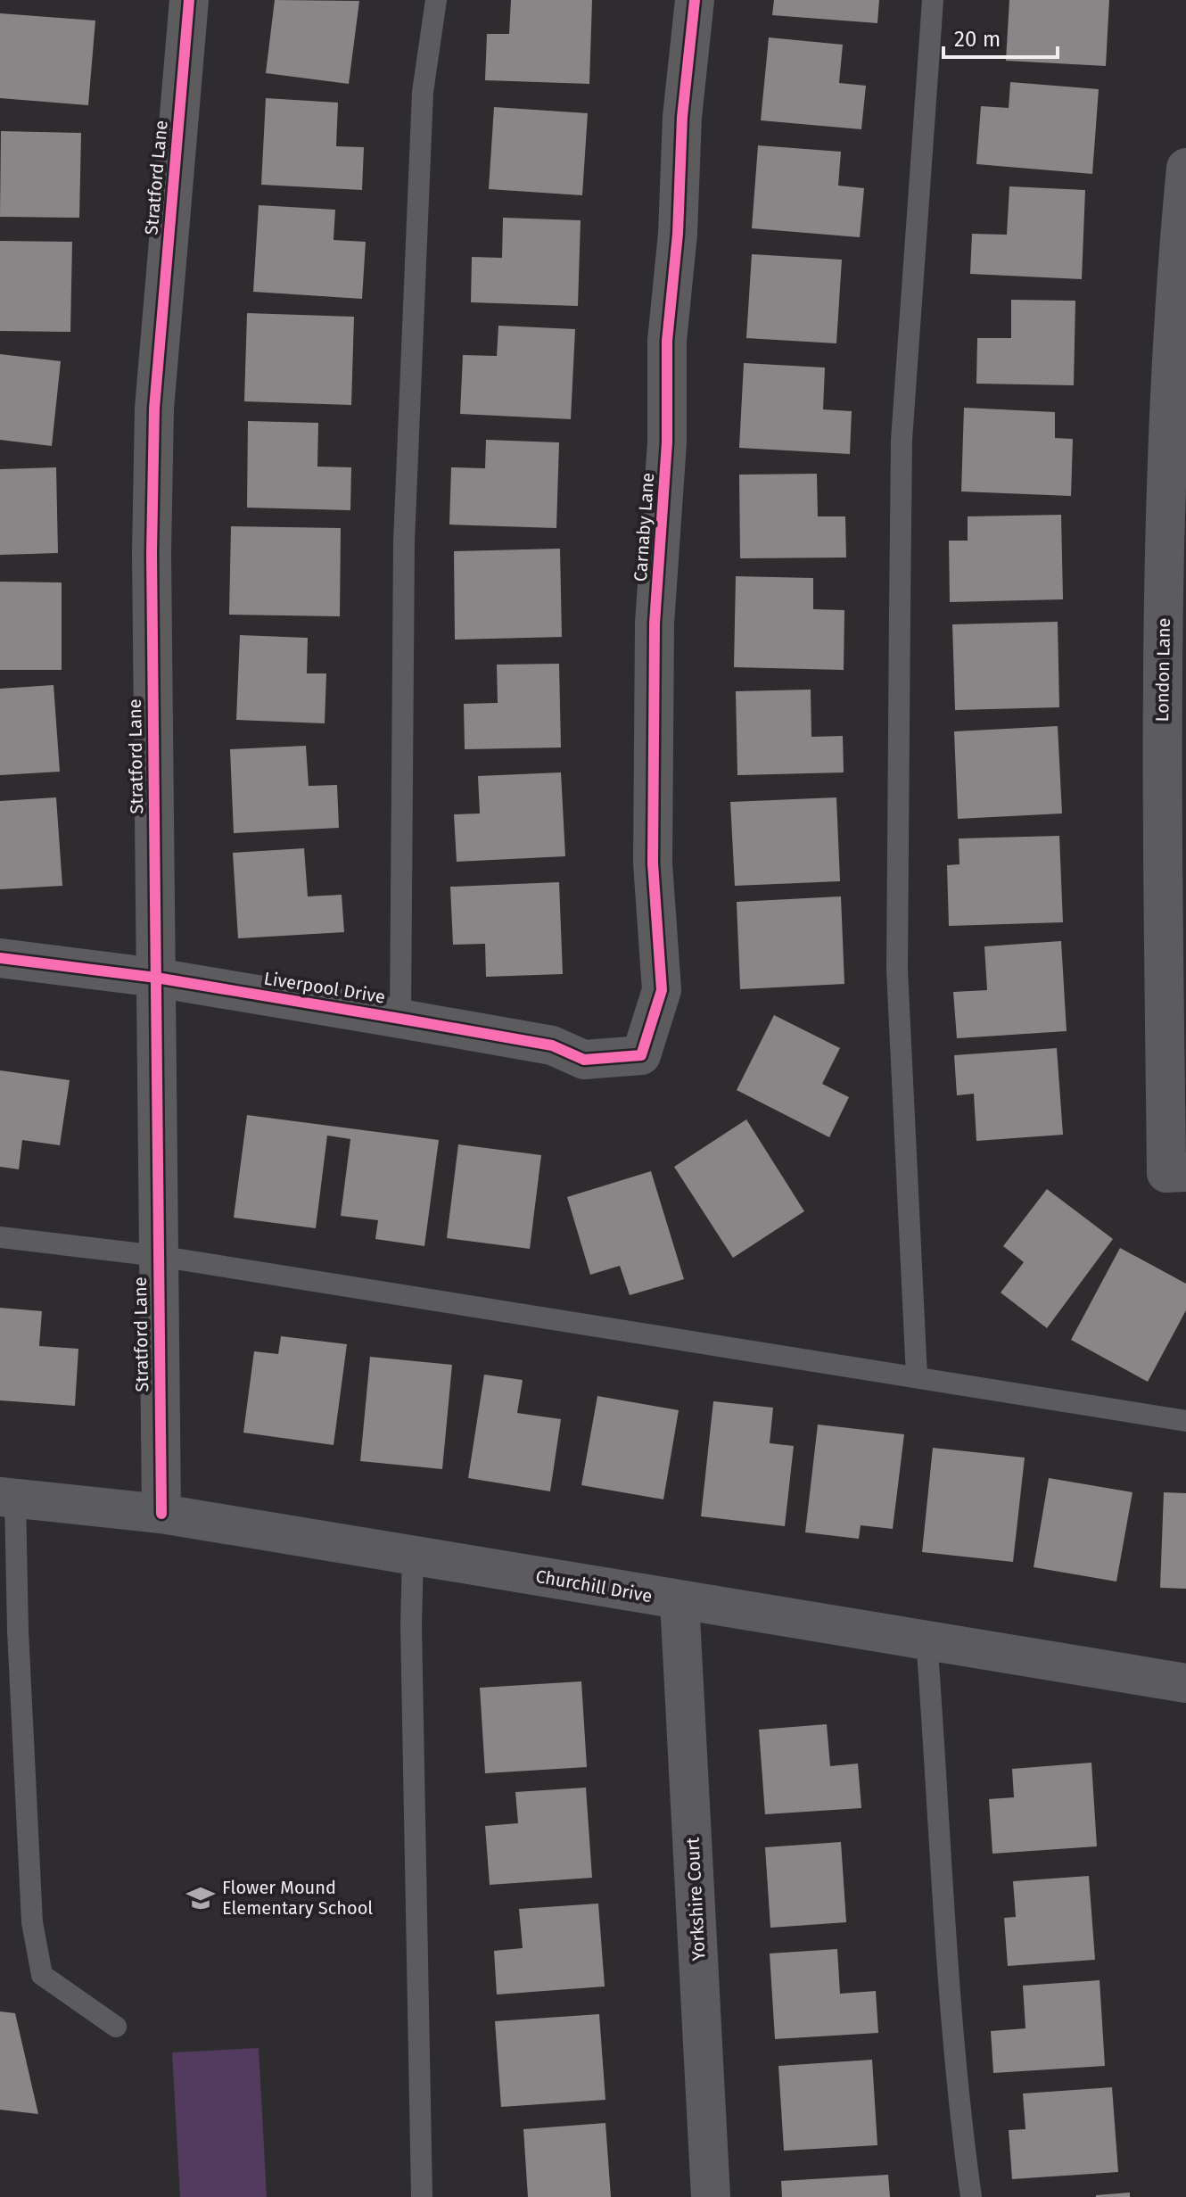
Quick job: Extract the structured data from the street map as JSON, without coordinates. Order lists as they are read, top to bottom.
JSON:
{
  "streets": {
    "street": [
      "Stratford Lane",
      "Carnaby Lane",
      "London Lane",
      "Liverpool Drive",
      "Churchill Drive",
      "Yorkshire Court"
    ]
  },
  "crossings": [
    ["Stratford Lane", "Liverpool Drive"],
    ["Stratford Lane", "Churchill Drive"],
    ["Carnaby Lane", "Liverpool Drive"],
    ["Churchill Drive", "Yorkshire Court"]
  ],
  "places": {
    "school or university": ["Flower Mound Elementary School"]
  },
  "scale_bar": "20 m"
}
